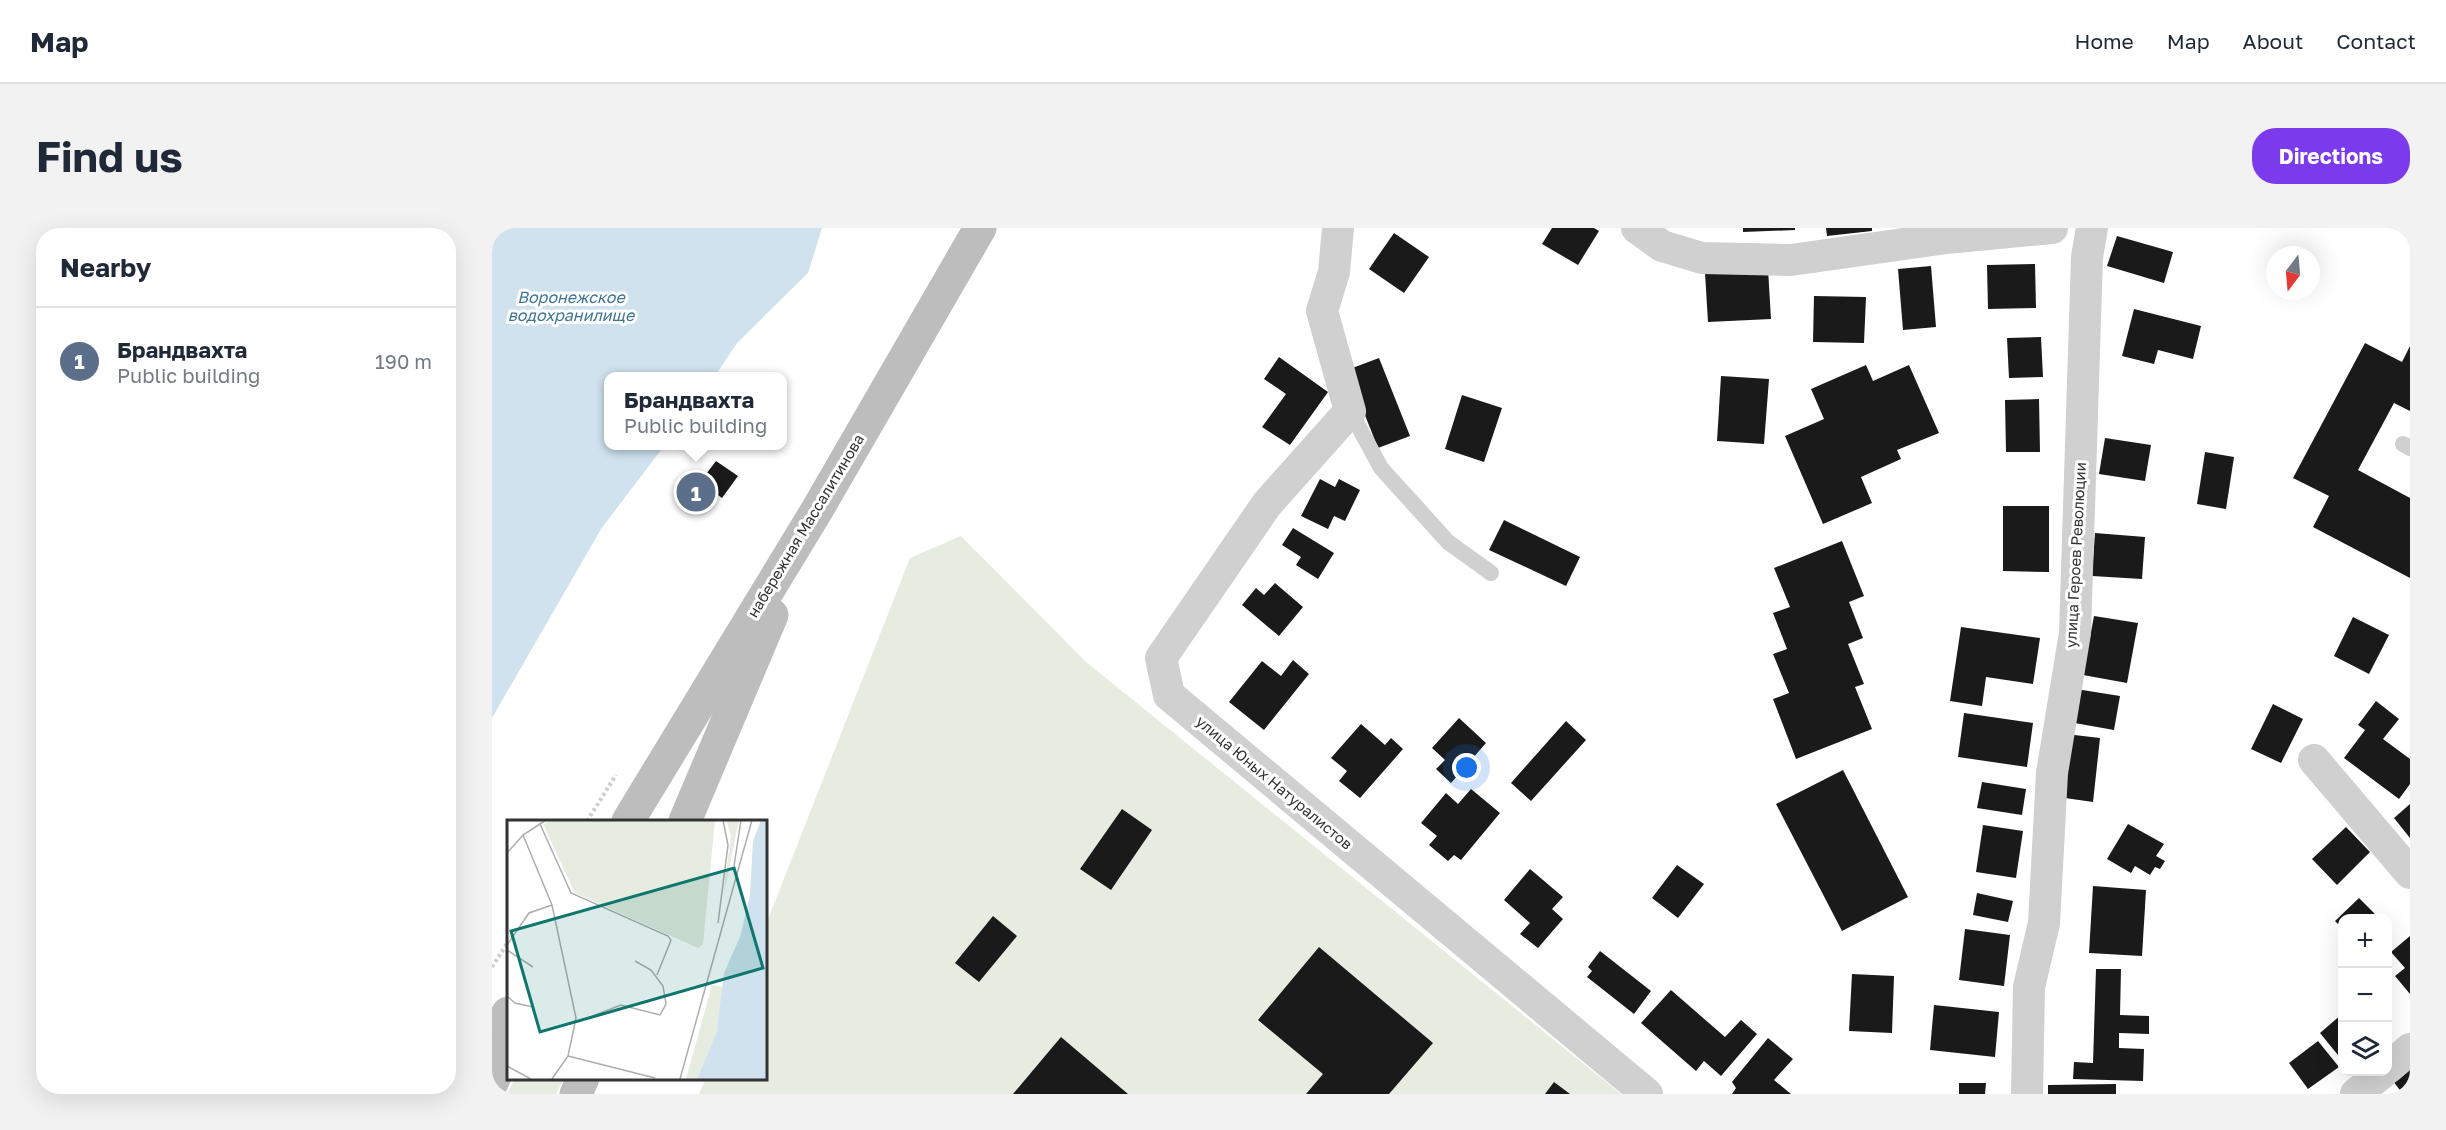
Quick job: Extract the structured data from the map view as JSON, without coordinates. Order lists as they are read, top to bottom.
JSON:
{
  "streets": {
    "main road": ["набережная Массалитинова"],
    "street": ["улица Героев Революции", "улица Юных Натуралистов"]
  },
  "water": ["Воронежское водохранилище"],
  "north": "bottom",
  "page": {
    "header": "Map",
    "nav": [
      "Home",
      "Map",
      "About",
      "Contact"
    ],
    "buttons": "Directions",
    "title": "Find us",
    "heading": "Nearby",
    "list": [
      {
        "mark": "1",
        "name": "Брандвахта",
        "note": "Public building",
        "value": "190 m"
      }
    ],
    "popup": ["Брандвахта", "Public building"],
    "pins": "1",
    "map_buttons": ["+", "−"]
  }
}
